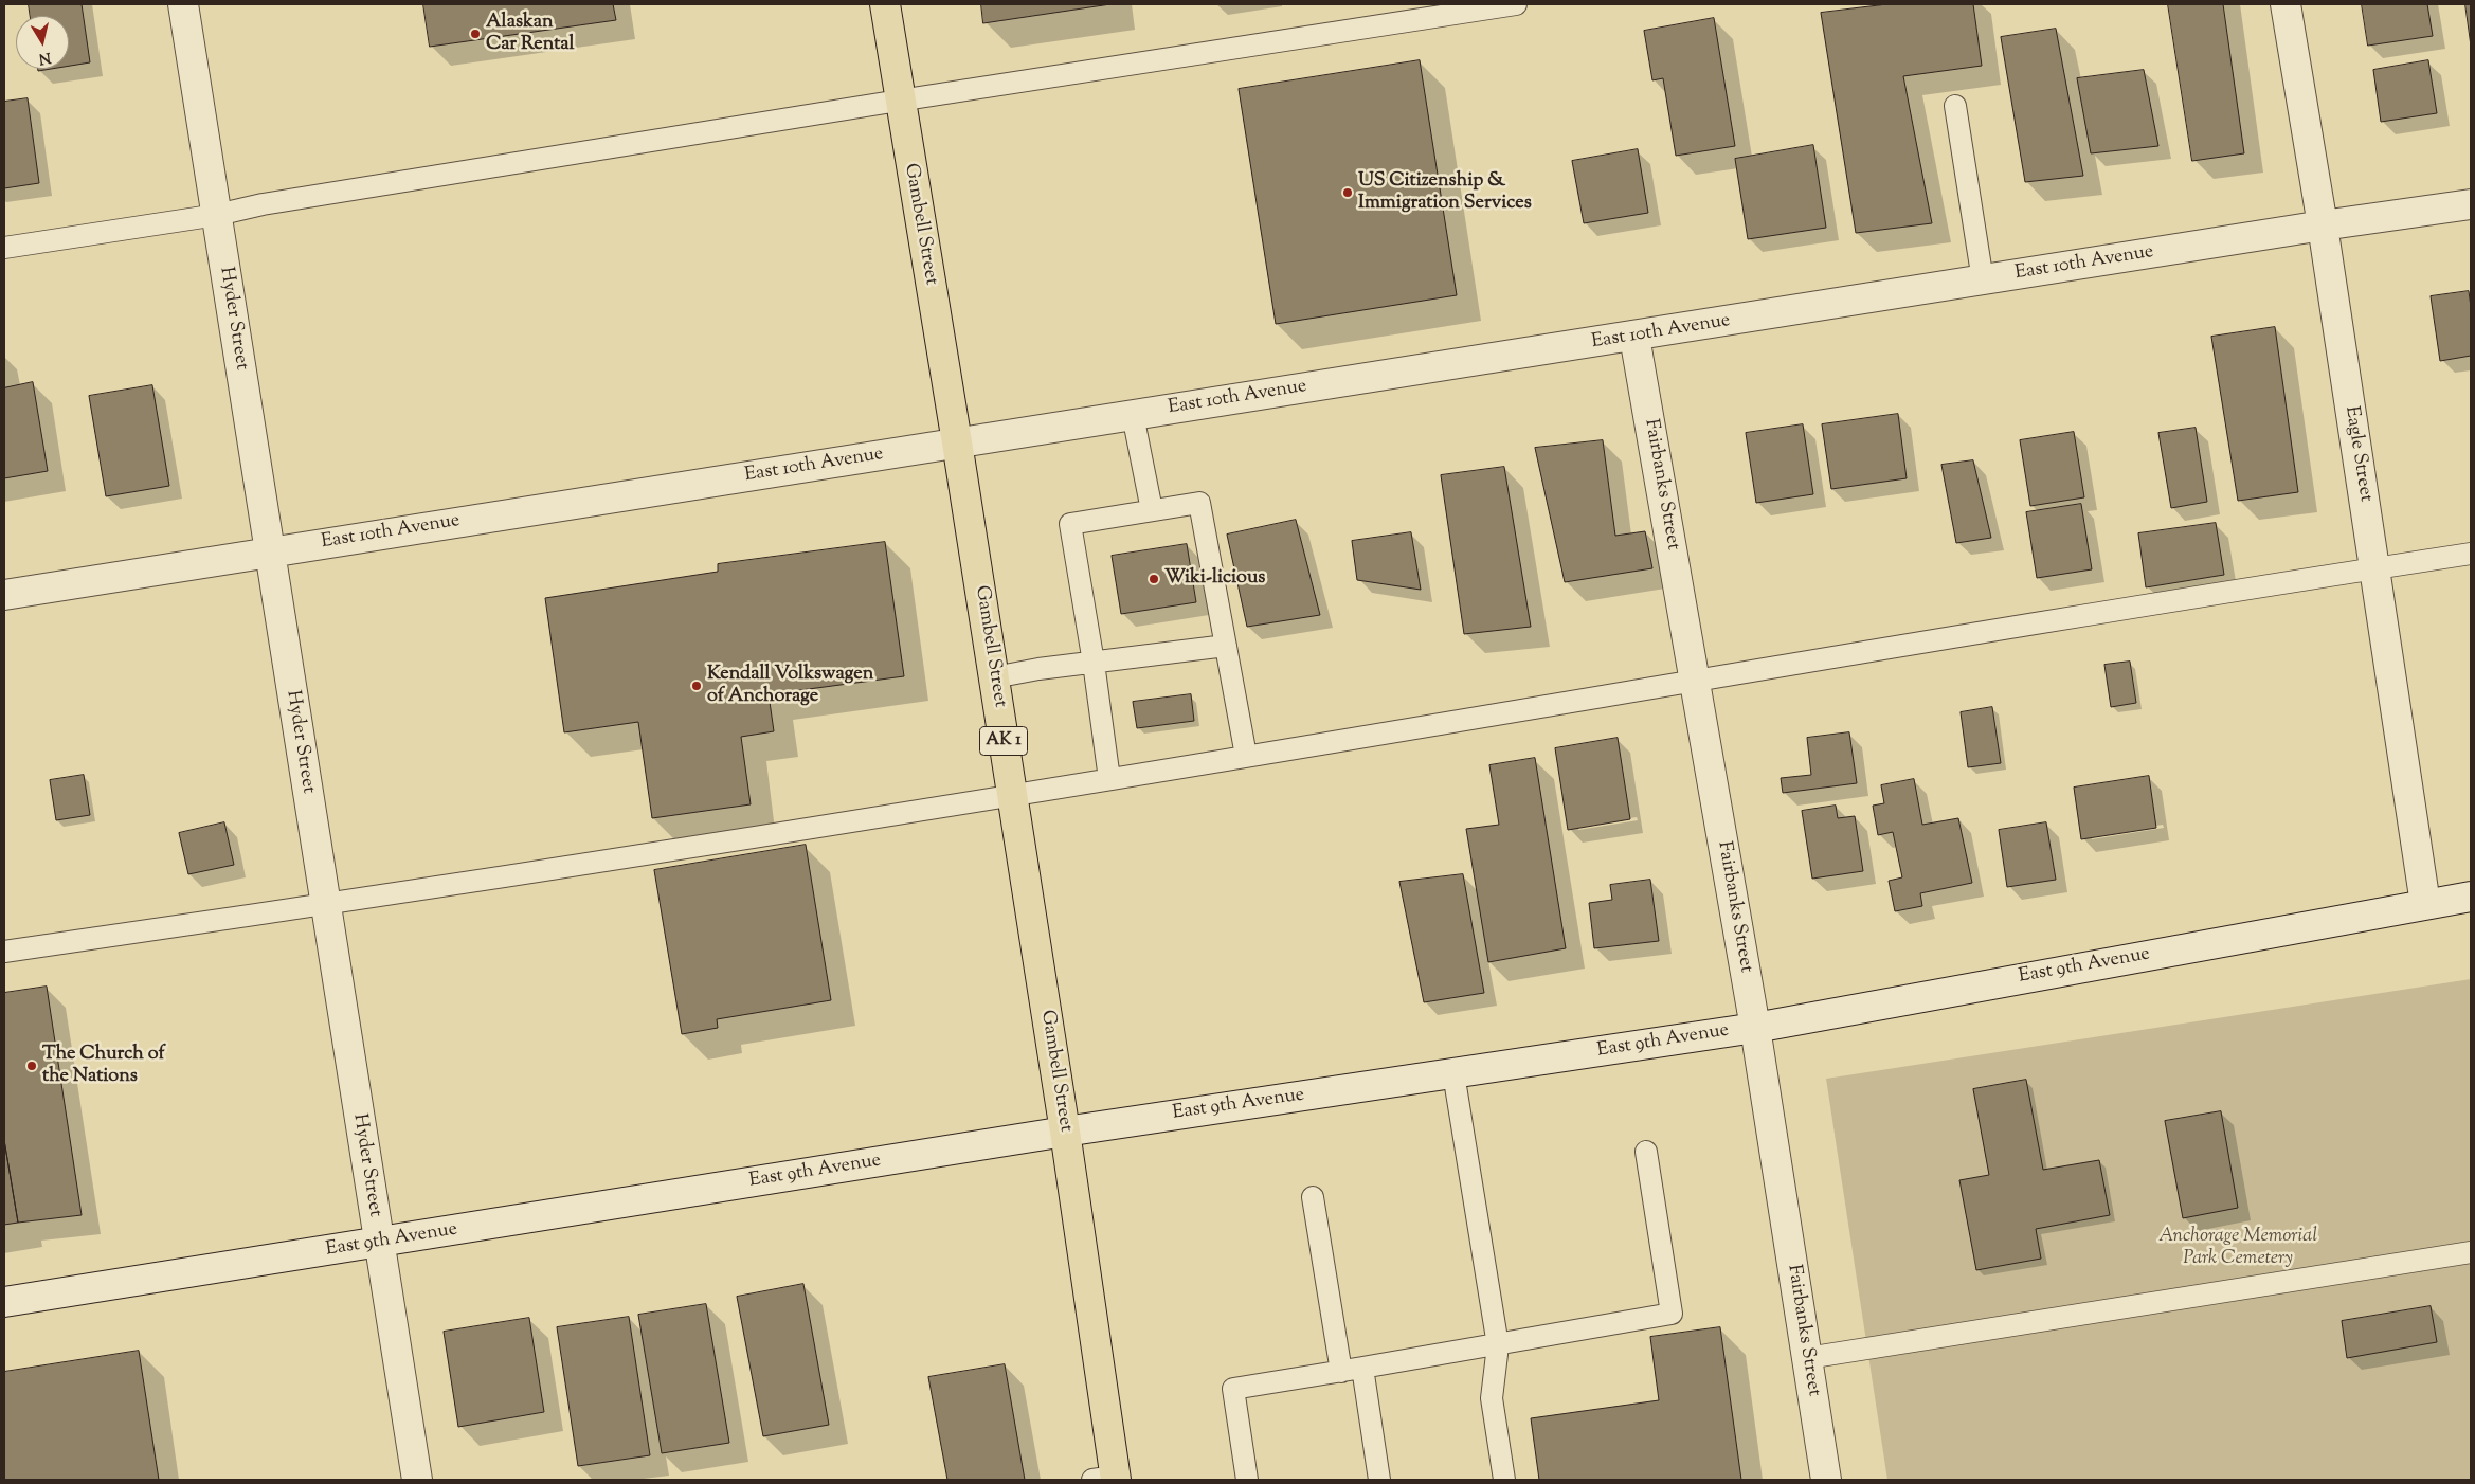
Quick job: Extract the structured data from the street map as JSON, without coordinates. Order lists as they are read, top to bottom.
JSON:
{
  "streets": {
    "highway": ["Gambell Street", "AK 1"],
    "street": [
      "East 10th Avenue",
      "Hyder Street",
      "Eagle Street",
      "Fairbanks Street",
      "East 9th Avenue"
    ]
  },
  "crossings": [
    ["Gambell Street", "East 10th Avenue"],
    ["Gambell Street", "East 9th Avenue"],
    ["East 10th Avenue", "Hyder Street"],
    ["East 10th Avenue", "Eagle Street"],
    ["East 10th Avenue", "Fairbanks Street"],
    ["Hyder Street", "East 9th Avenue"],
    ["Eagle Street", "East 9th Avenue"],
    ["Fairbanks Street", "East 9th Avenue"]
  ],
  "parks": ["Anchorage Memorial Park Cemetery"],
  "places": [
    "Alaskan Car Rental",
    "US Citizenship & Immigration Services",
    "Wiki-licious",
    "Kendall Volkswagen of Anchorage",
    "The Church of the Nations"
  ],
  "north": "bottom"
}
